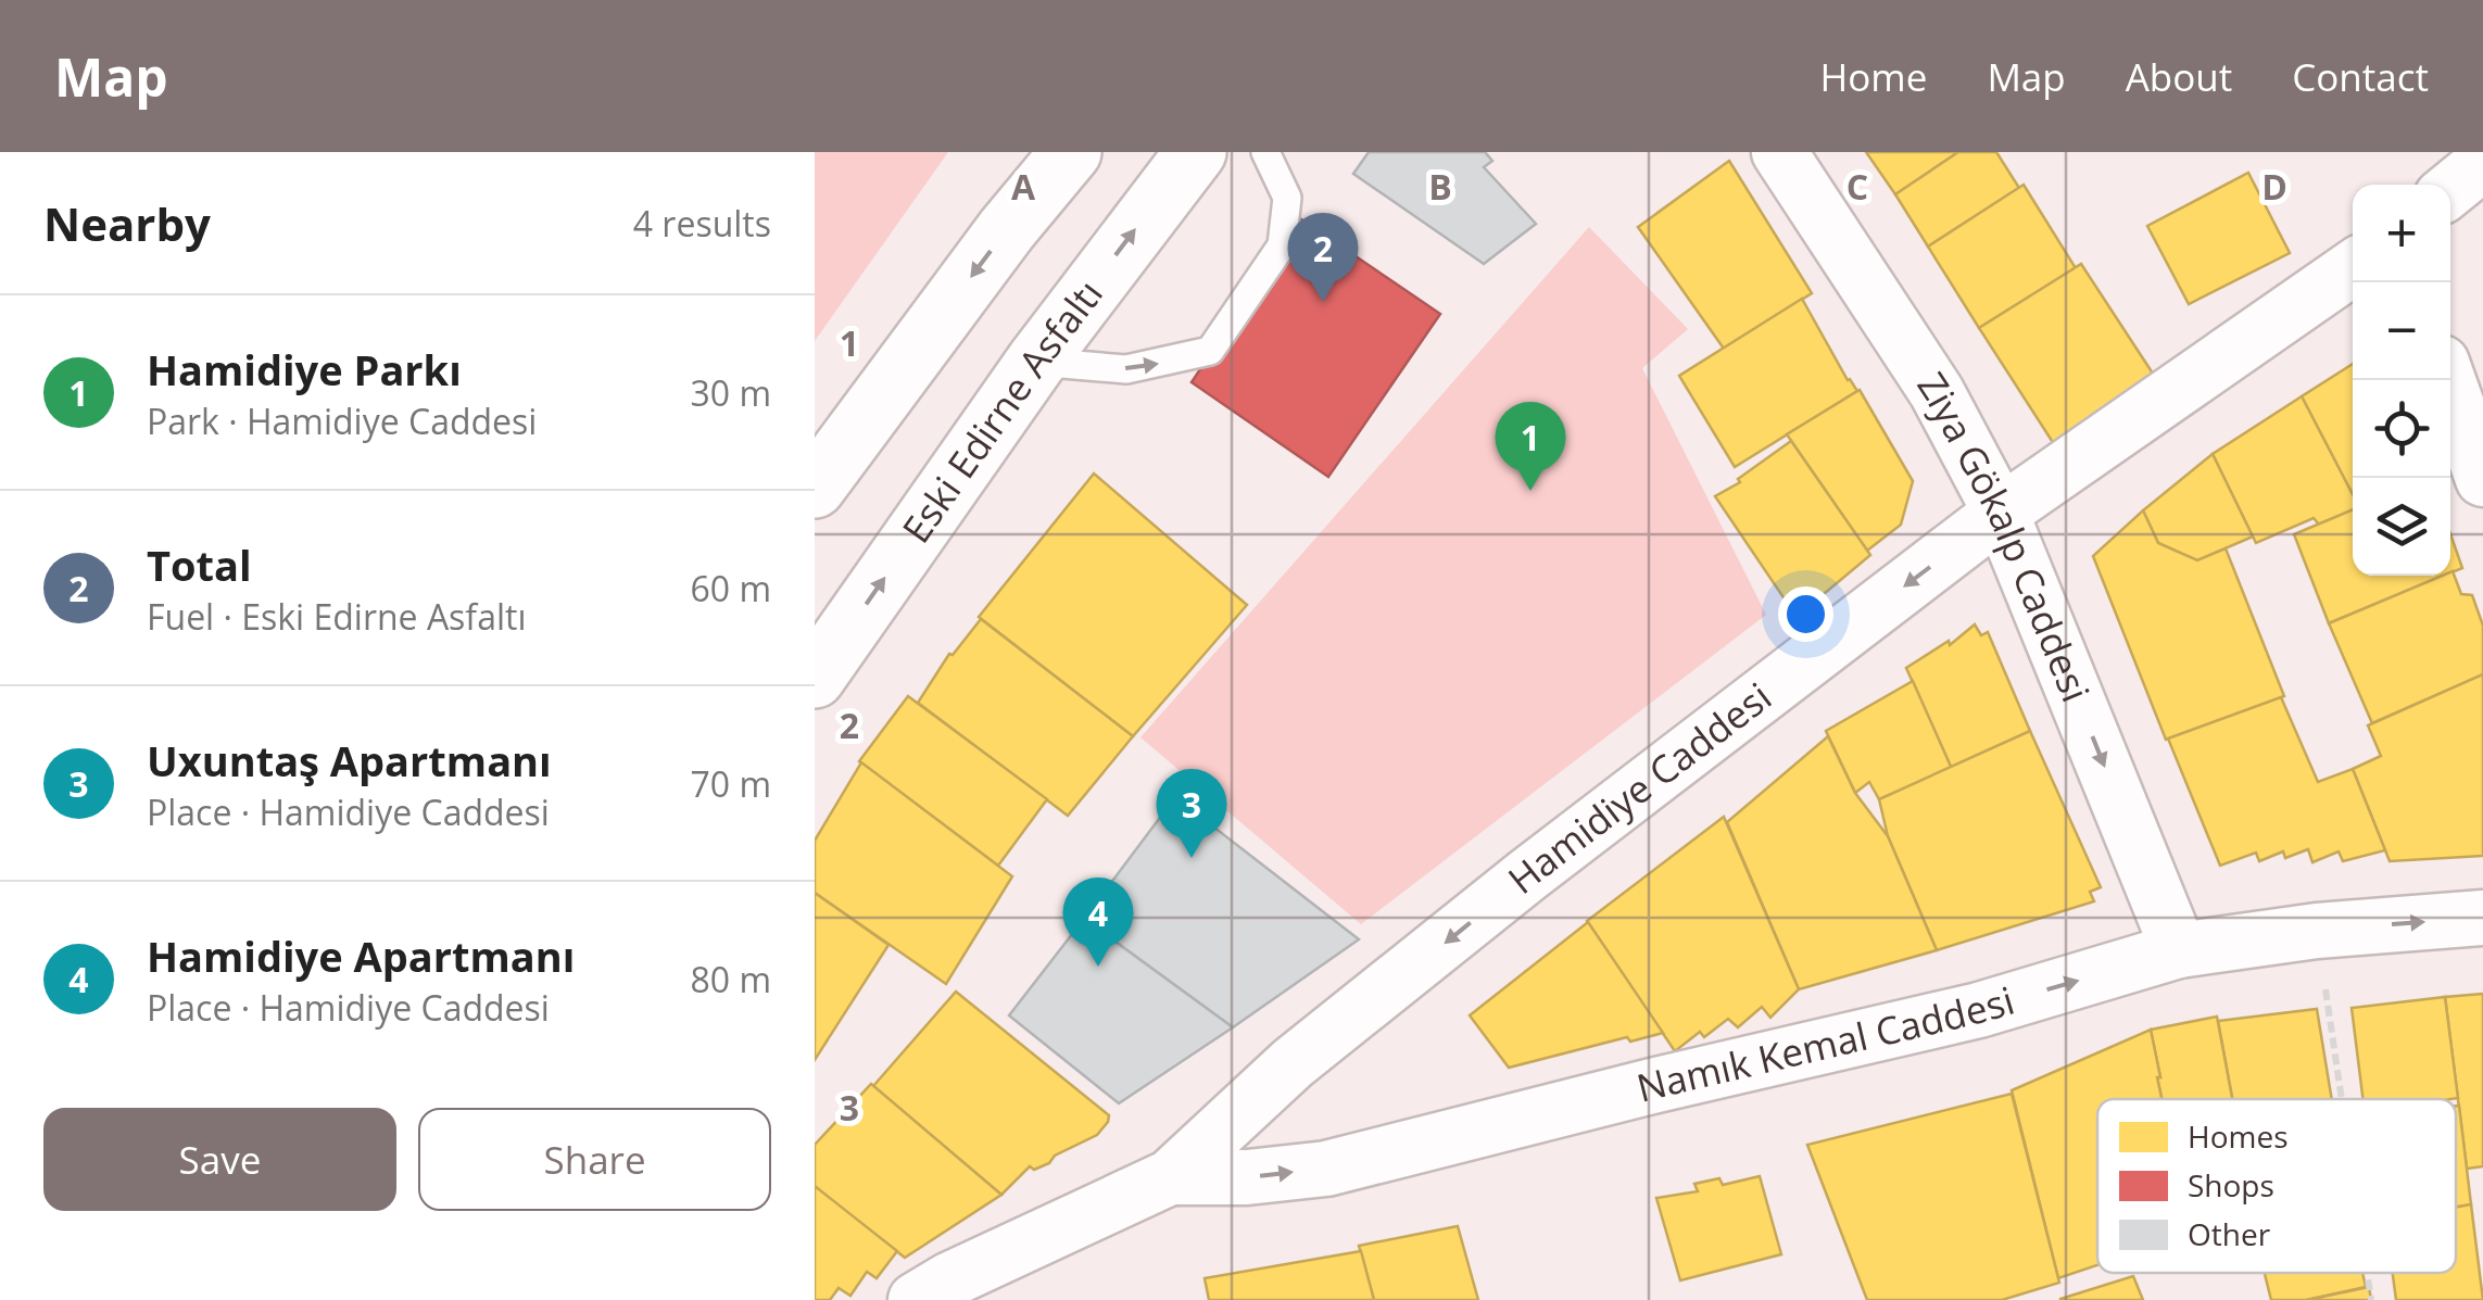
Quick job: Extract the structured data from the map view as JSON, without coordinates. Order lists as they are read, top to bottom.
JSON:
{
  "streets": {
    "main road": ["Eski Edirne Asfaltı"],
    "street": ["Ziya Gökalp Caddesi", "Hamidiye Caddesi", "Namık Kemal Caddesi"]
  },
  "crossings": [
    ["Ziya Gökalp Caddesi", "Hamidiye Caddesi"],
    ["Ziya Gökalp Caddesi", "Namık Kemal Caddesi"],
    ["Hamidiye Caddesi", "Namık Kemal Caddesi"]
  ],
  "one_way": ["Ziya Gökalp Caddesi", "Hamidiye Caddesi", "Namık Kemal Caddesi"],
  "legend": ["Homes", "Shops", "Other"],
  "page": {
    "header": "Map",
    "nav": [
      "Home",
      "Map",
      "About",
      "Contact"
    ],
    "heading": ["Nearby", "4 results"],
    "map_buttons": ["+", "−"],
    "pins": [
      "2",
      "1",
      "3",
      "4"
    ],
    "list": [
      {
        "mark": "1",
        "name": "Hamidiye Parkı",
        "note": "Park · Hamidiye Caddesi",
        "value": "30 m"
      },
      {
        "mark": "2",
        "name": "Total",
        "note": "Fuel · Eski Edirne Asfaltı",
        "value": "60 m"
      },
      {
        "mark": "3",
        "name": "Uxuntaş Apartmanı",
        "note": "Place · Hamidiye Caddesi",
        "value": "70 m"
      },
      {
        "mark": "4",
        "name": "Hamidiye Apartmanı",
        "note": "Place · Hamidiye Caddesi",
        "value": "80 m"
      }
    ],
    "buttons": ["Save", "Share"]
  },
  "grid": {
    "columns": [
      "A",
      "B",
      "C",
      "D"
    ],
    "rows": ["1", "2", "3"]
  }
}
